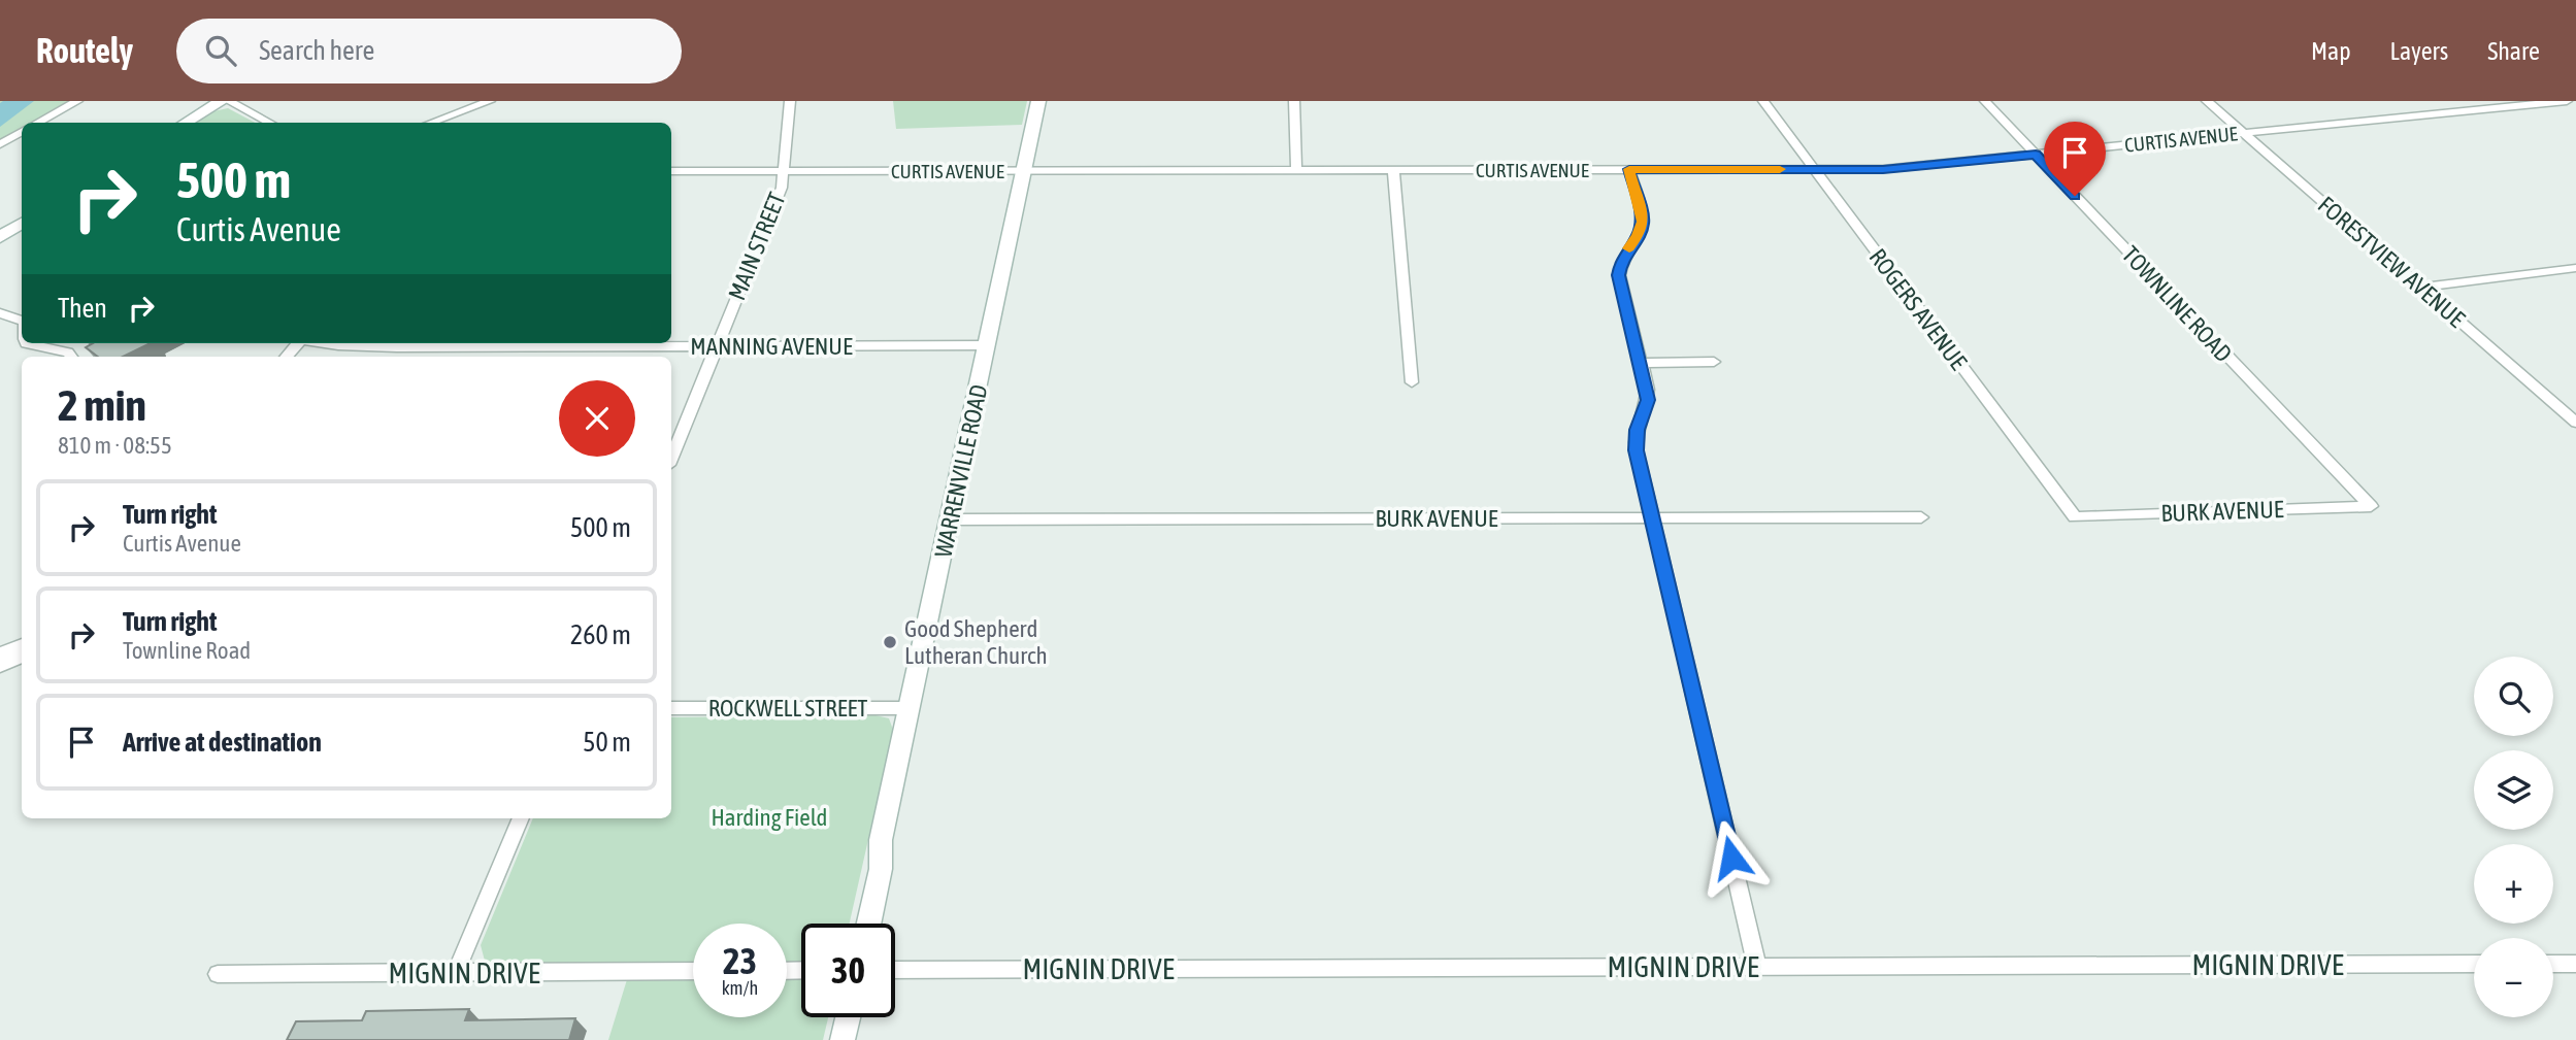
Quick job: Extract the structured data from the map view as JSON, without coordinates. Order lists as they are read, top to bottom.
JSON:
{
  "streets": {
    "main road": ["WARRENVILLE ROAD"],
    "street": [
      "CURTIS AVENUE",
      "MAIN STREET",
      "FORESTVIEW AVENUE",
      "TOWNLINE ROAD",
      "ROGERS AVENUE",
      "MANNING AVENUE",
      "BURK AVENUE",
      "ROCKWELL STREET",
      "MIGNIN DRIVE"
    ]
  },
  "crossings": [
    ["CURTIS AVENUE", "MAIN STREET"],
    ["CURTIS AVENUE", "FORESTVIEW AVENUE"],
    ["CURTIS AVENUE", "TOWNLINE ROAD"],
    ["CURTIS AVENUE", "ROGERS AVENUE"],
    ["CURTIS AVENUE", "WARRENVILLE ROAD"],
    ["MAIN STREET", "MANNING AVENUE"],
    ["TOWNLINE ROAD", "BURK AVENUE"],
    ["ROGERS AVENUE", "BURK AVENUE"],
    ["MANNING AVENUE", "WARRENVILLE ROAD"],
    ["WARRENVILLE ROAD", "BURK AVENUE"],
    ["WARRENVILLE ROAD", "ROCKWELL STREET"]
  ],
  "parks": ["Harding Field"],
  "places": ["Good Shepherd Lutheran Church"],
  "page": {
    "header": "Routely",
    "search": "Search here",
    "nav": ["Map", "Layers", "Share"],
    "turn": ["500 m", "Curtis Avenue"],
    "then": "Then",
    "heading": ["2 min", "810 m · 08:55"],
    "list": [
      {
        "name": "Turn right",
        "note": "Curtis Avenue",
        "value": "500 m"
      },
      {
        "name": "Turn right",
        "note": "Townline Road",
        "value": "260 m"
      },
      {
        "name": "Arrive at destination",
        "value": "50 m"
      }
    ],
    "map_buttons": ["+", "−"],
    "speed": "23 km/h",
    "limit": "30"
  }
}
